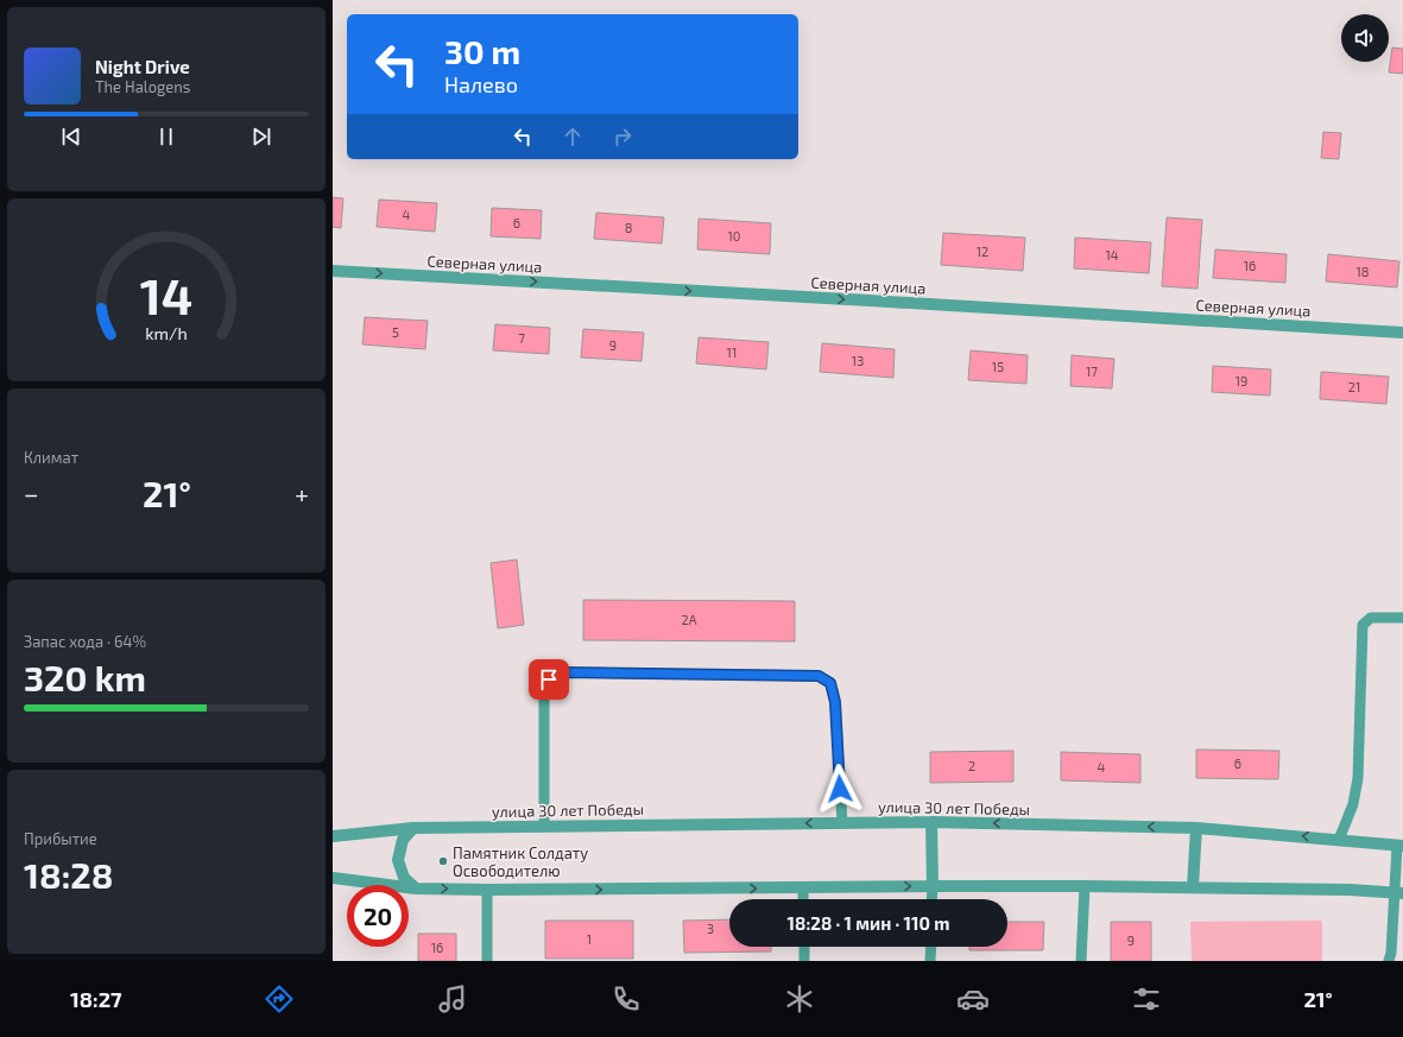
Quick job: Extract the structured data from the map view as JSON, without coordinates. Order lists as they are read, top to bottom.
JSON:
{
  "streets": {
    "street": ["Северная улица", "улица 30 лет Победы"]
  },
  "one_way": ["Северная улица"],
  "places": ["Памятник Солдату Освободителю"],
  "house_numbers": [
    "4",
    "6",
    "8",
    "10",
    "12",
    "14",
    "16",
    "18",
    "5",
    "7",
    "9",
    "11",
    "13",
    "15",
    "17",
    "19",
    "21",
    "2А",
    "6",
    "2",
    "4",
    "3",
    "1",
    "9",
    "16"
  ],
  "page": {
    "turn": ["30 m", "Налево"],
    "song": ["Night Drive", "The Halogens"],
    "tile": [
      "Климат",
      ["Запас хода · 64%", "320 km"],
      ["Прибытие", "18:28"]
    ],
    "heat": ["−", "21°", "+"],
    "limit": "20",
    "trip": "18:28 · 1 мин · 110 m",
    "tabs": ["18:27", "21°"],
    "gauge": ["14", "km/h"]
  }
}
